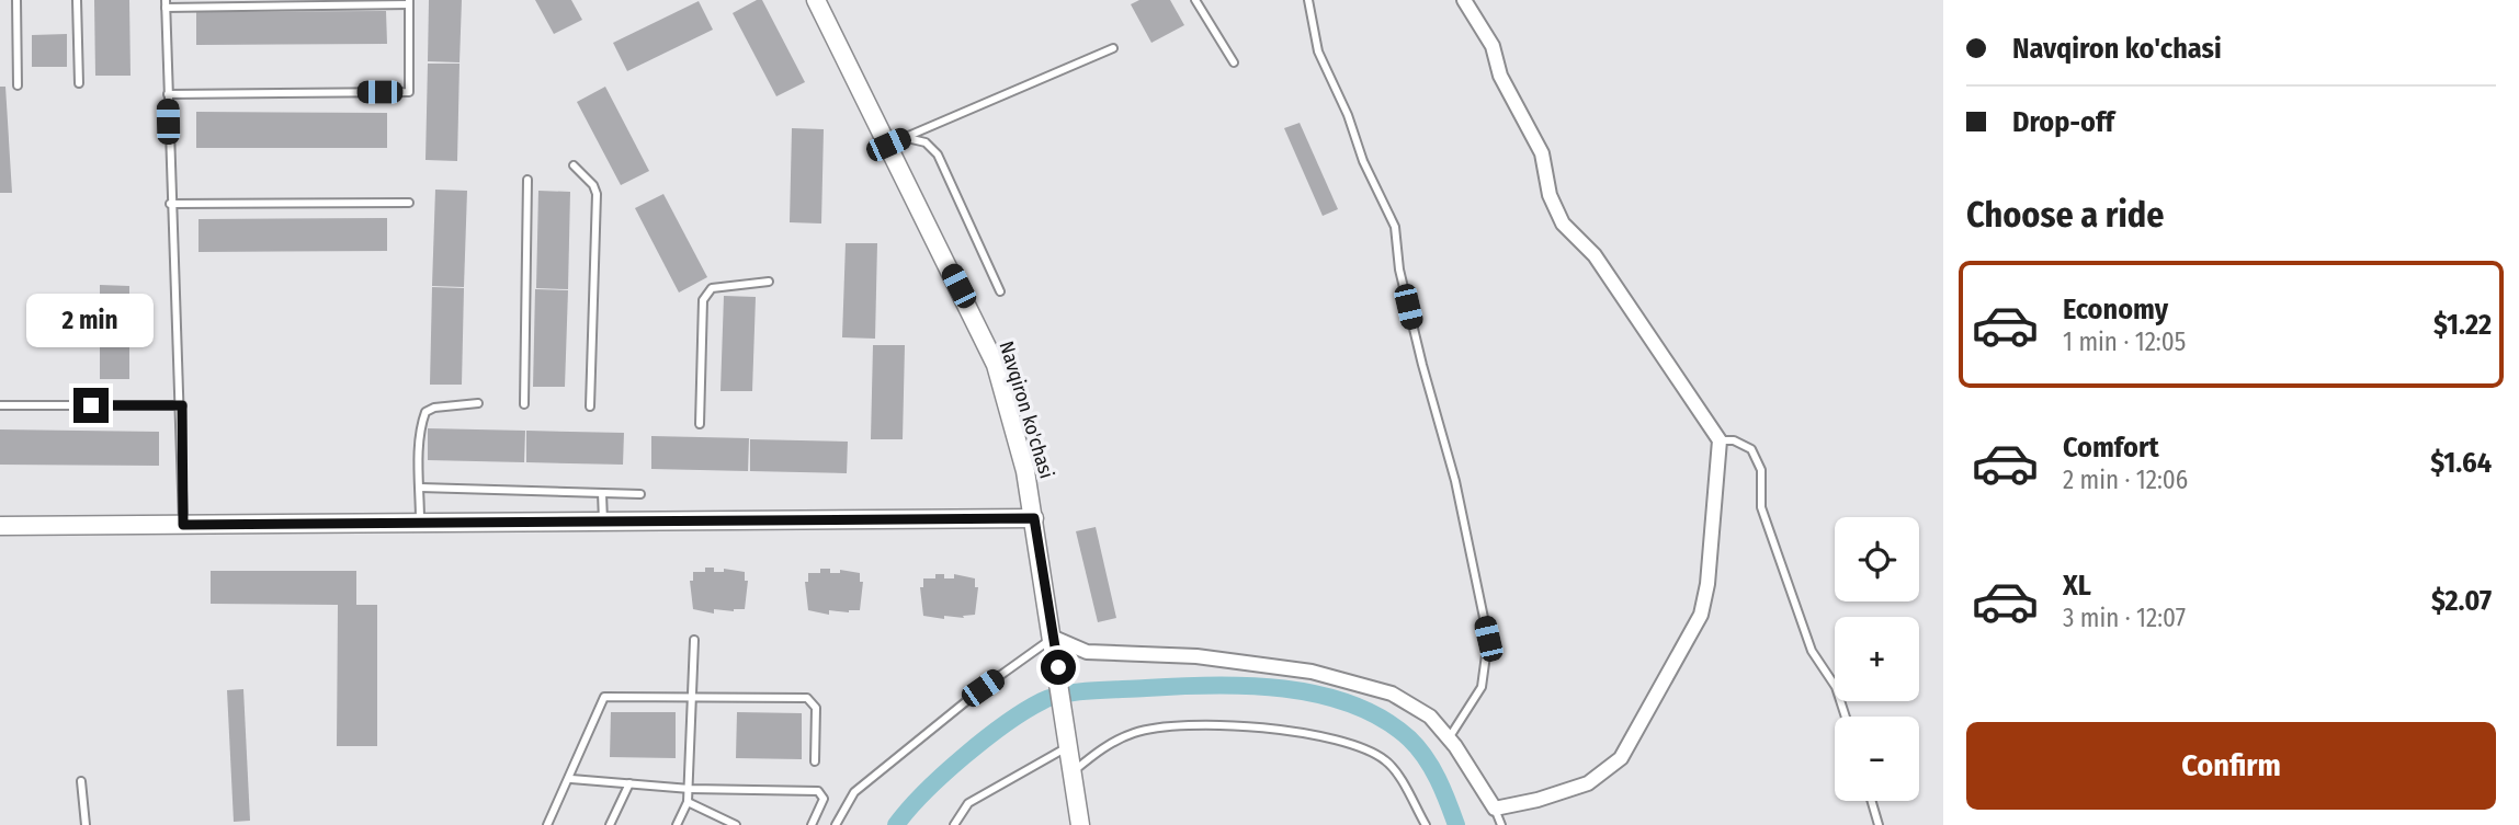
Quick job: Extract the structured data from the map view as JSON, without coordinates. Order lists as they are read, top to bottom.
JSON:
{
  "streets": {
    "street": ["Navqiron ko'chasi"]
  },
  "page": {
    "banner": ["Navqiron ko'chasi", "Drop-off"],
    "heading": "Choose a ride",
    "list": [
      {
        "name": "Economy",
        "note": "1 min · 12:05",
        "value": "$1.22"
      },
      {
        "name": "Comfort",
        "note": "2 min · 12:06",
        "value": "$1.64"
      },
      {
        "name": "XL",
        "note": "3 min · 12:07",
        "value": "$2.07"
      }
    ],
    "bubble": "2 min",
    "map_buttons": ["+", "−"],
    "buttons": "Confirm"
  }
}
